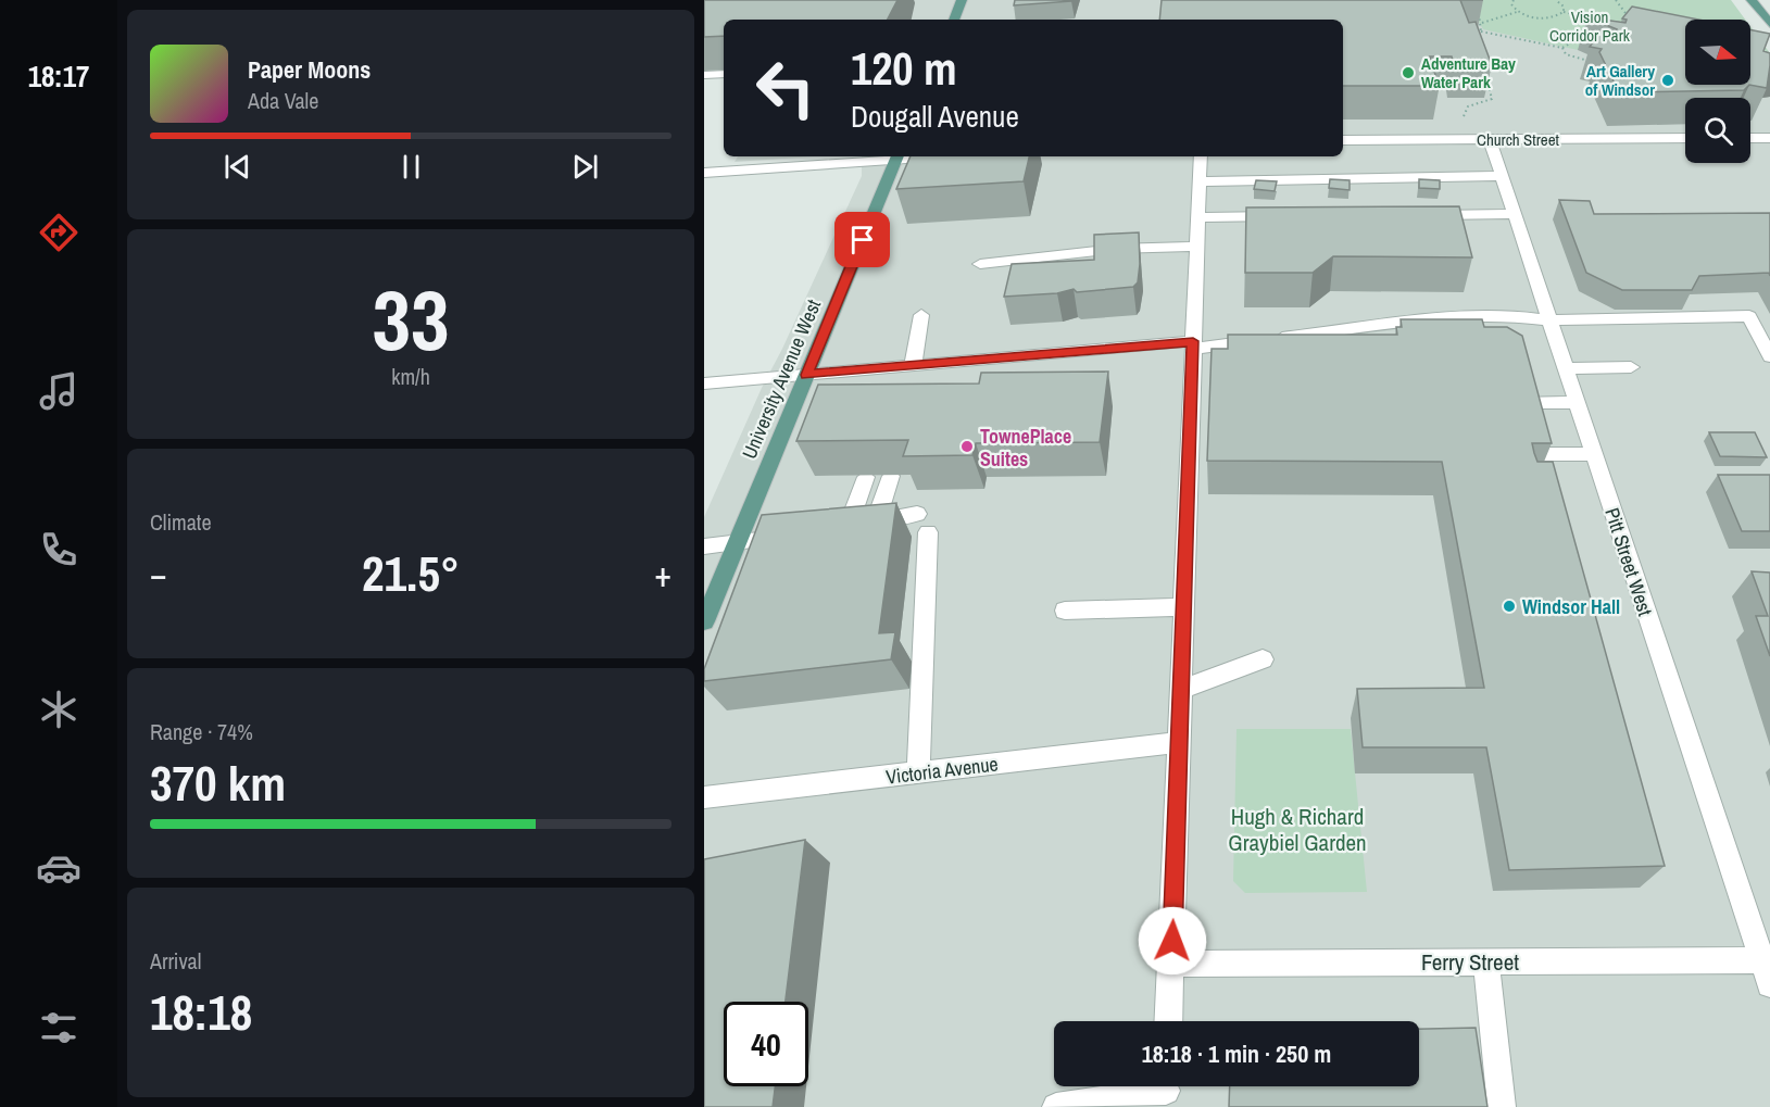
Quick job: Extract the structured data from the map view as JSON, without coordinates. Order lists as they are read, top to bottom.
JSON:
{
  "streets": {
    "main road": ["University Avenue West"],
    "street": [
      "Church Street",
      "Pitt Street West",
      "Victoria Avenue",
      "Ferry Street"
    ]
  },
  "crossings": [
    ["Church Street", "Pitt Street West"],
    ["Pitt Street West", "Ferry Street"]
  ],
  "parks": ["Vision Corridor Park", "Hugh & Richard Graybiel Garden"],
  "places": [
    "Adventure Bay Water Park",
    "Art Gallery of Windsor",
    "TownePlace Suites",
    "Windsor Hall"
  ],
  "north": "right",
  "page": {
    "tabs": "18:17",
    "turn": ["120 m", "Dougall Avenue"],
    "song": ["Paper Moons", "Ada Vale"],
    "tile": [
      ["33", "km/h"],
      "Climate",
      ["Range · 74%", "370 km"],
      ["Arrival", "18:18"]
    ],
    "heat": ["−", "21.5°", "+"],
    "limit": "40",
    "trip": "18:18 · 1 min · 250 m"
  }
}
